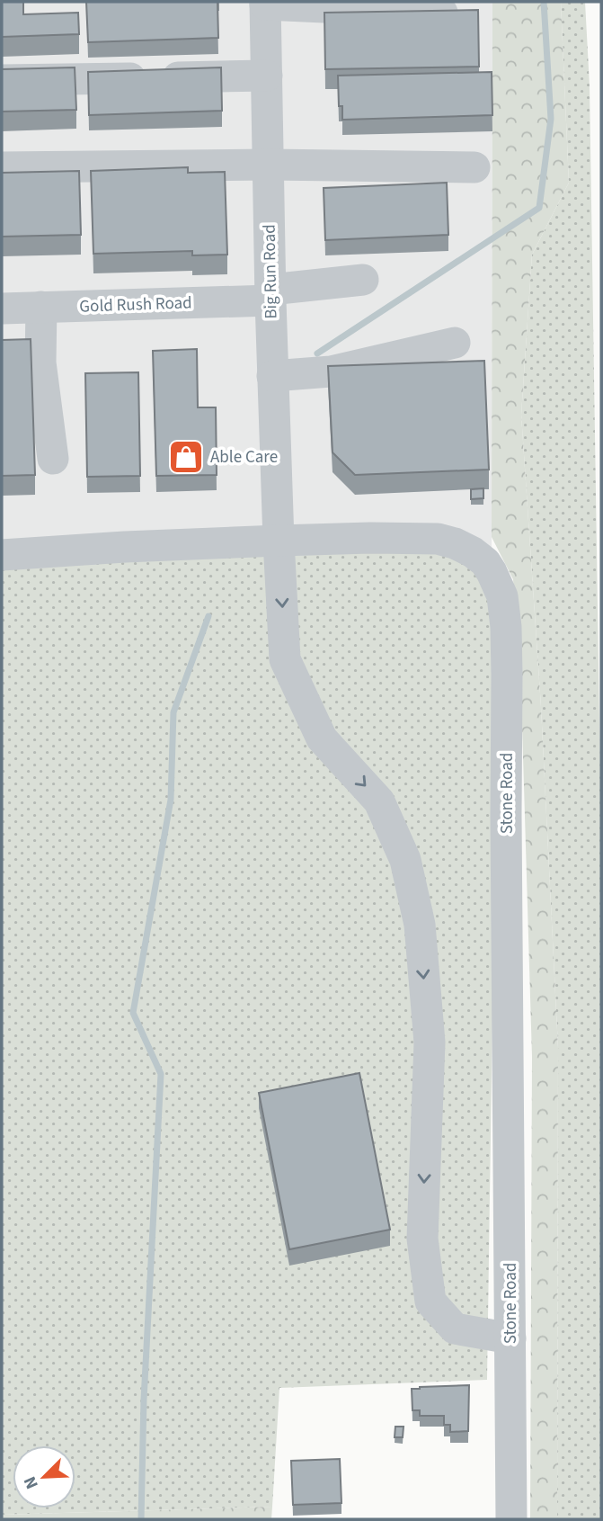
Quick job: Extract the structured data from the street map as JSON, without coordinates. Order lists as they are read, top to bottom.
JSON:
{
  "streets": {
    "street": ["Big Run Road", "Gold Rush Road", "Stone Road"]
  },
  "crossings": [
    ["Big Run Road", "Gold Rush Road"],
    ["Big Run Road", "Stone Road"]
  ],
  "one_way": ["Big Run Road"],
  "places": {
    "shop": ["Able Care"]
  },
  "north": "bottom left"
}
